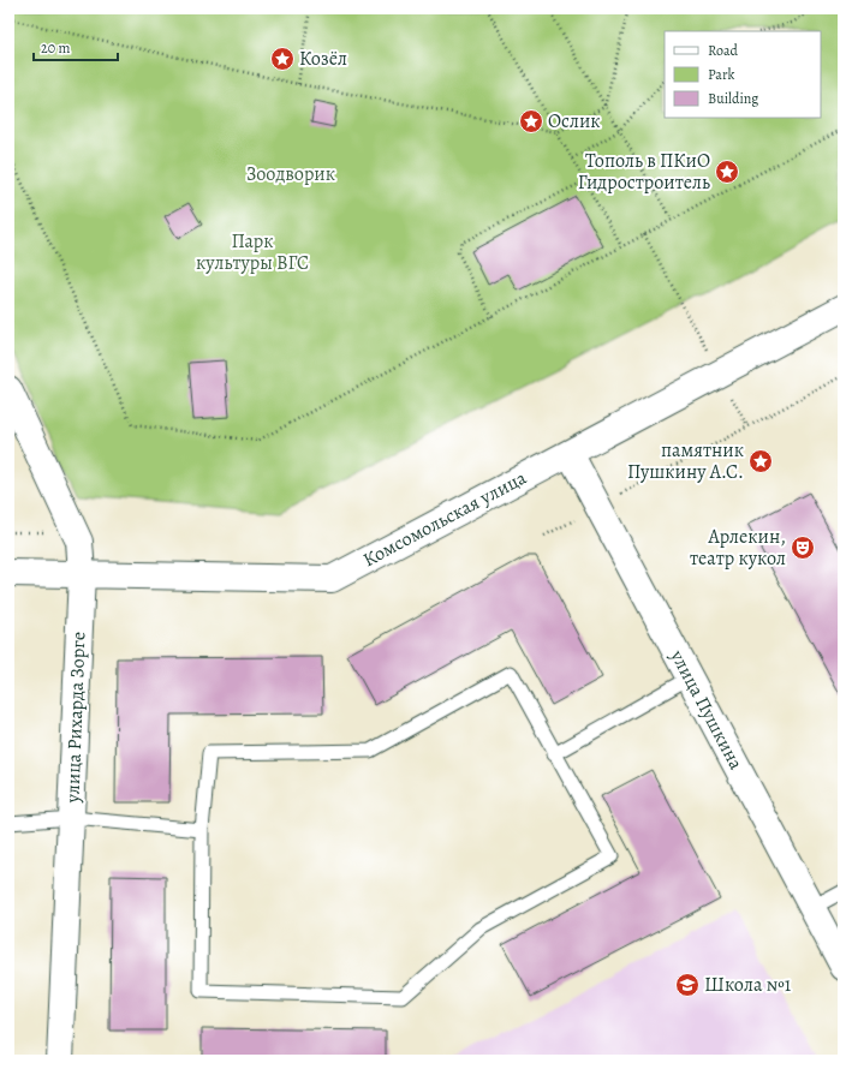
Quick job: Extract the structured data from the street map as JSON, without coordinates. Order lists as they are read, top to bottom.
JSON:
{
  "streets": {
    "street": ["Комсомольская улица", "улица Пушкина", "улица Рихарда Зорге"]
  },
  "crossings": [
    ["Комсомольская улица", "улица Пушкина"],
    ["Комсомольская улица", "улица Рихарда Зорге"]
  ],
  "parks": ["Зоодворик", "Парк культуры ВГС"],
  "places": {
    "place": [
      "Козёл",
      "Ослик",
      "Тополь в ПКиО Гидростроитель",
      "памятник Пушкину А.С."
    ],
    "theatre": ["Арлекин, театр кукол"],
    "school or university": ["Школа №1"]
  },
  "legend": ["Road", "Park", "Building"],
  "scale_bar": "20 m"
}
